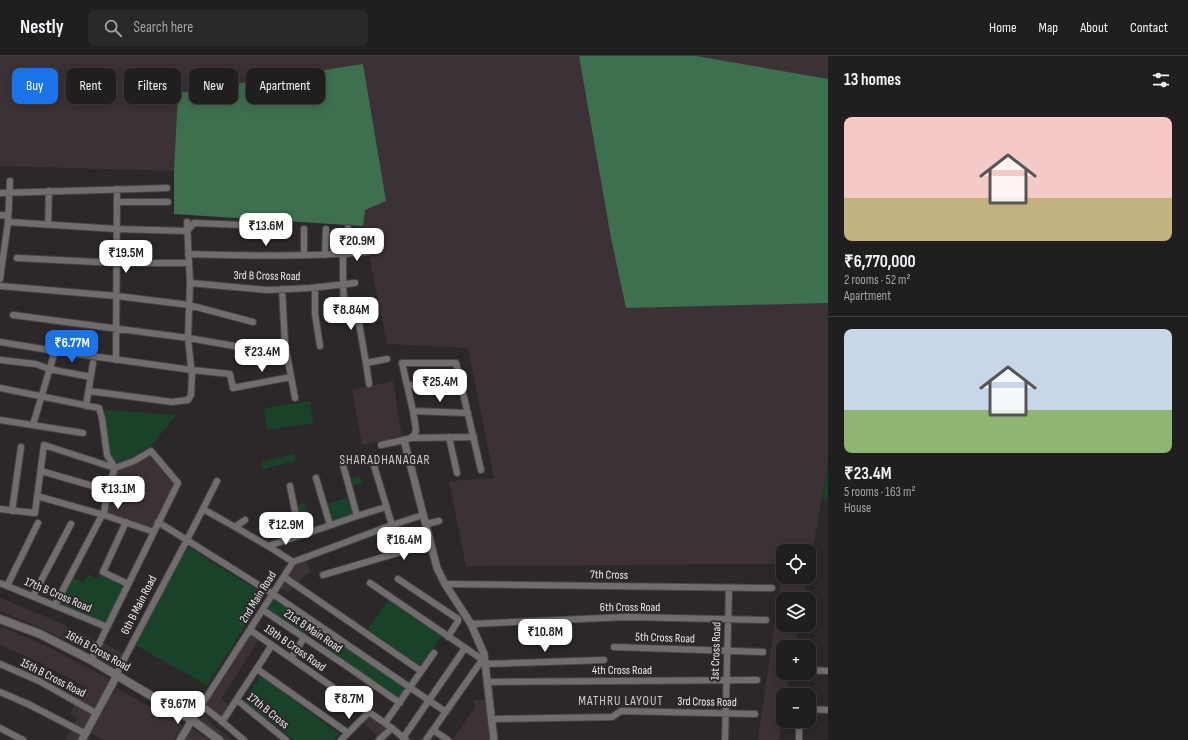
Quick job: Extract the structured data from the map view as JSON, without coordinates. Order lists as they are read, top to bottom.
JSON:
{
  "streets": {
    "main road": ["16th B Cross Road"],
    "street": [
      "3rd B Cross Road",
      "7th Cross",
      "17th B Cross Road",
      "2nd Main Road",
      "6th B Main Road",
      "6th Cross Road",
      "21st B Main Road",
      "5th Cross Road",
      "19th B Cross Road",
      "1st Cross Road",
      "4th Cross Road",
      "15th B Cross Road",
      "3rd Cross Road",
      "17th B Cross"
    ]
  },
  "crossings": [
    ["7th Cross", "1st Cross Road"],
    ["2nd Main Road", "21st B Main Road"],
    ["2nd Main Road", "19th B Cross Road"],
    ["2nd Main Road", "16th B Cross Road"],
    ["6th B Main Road", "16th B Cross Road"],
    ["6th B Main Road", "15th B Cross Road"],
    ["6th Cross Road", "1st Cross Road"],
    ["5th Cross Road", "1st Cross Road"],
    ["1st Cross Road", "4th Cross Road"],
    ["1st Cross Road", "3rd Cross Road"]
  ],
  "districts": ["SHARADHANAGAR", "MATHRU LAYOUT"],
  "page": {
    "header": "Nestly",
    "search": "Search here",
    "nav": [
      "Home",
      "Map",
      "About",
      "Contact"
    ],
    "heading": "13 homes",
    "chip": [
      "Buy",
      "Rent",
      "Filters",
      "New",
      "Apartment"
    ],
    "list": [
      {
        "name": "₹6,770,000",
        "note": "2 rooms · 52 m² · Apartment"
      },
      {
        "name": "₹23.4M",
        "note": "5 rooms · 163 m² · House"
      }
    ],
    "price": [
      "₹13.6M",
      "₹20.9M",
      "₹19.5M",
      "₹8.84M",
      "₹6.77M",
      "₹23.4M",
      "₹25.4M",
      "₹13.1M",
      "₹12.9M",
      "₹16.4M",
      "₹10.8M",
      "₹8.7M",
      "₹9.67M"
    ],
    "map_buttons": ["+", "−"]
  }
}
